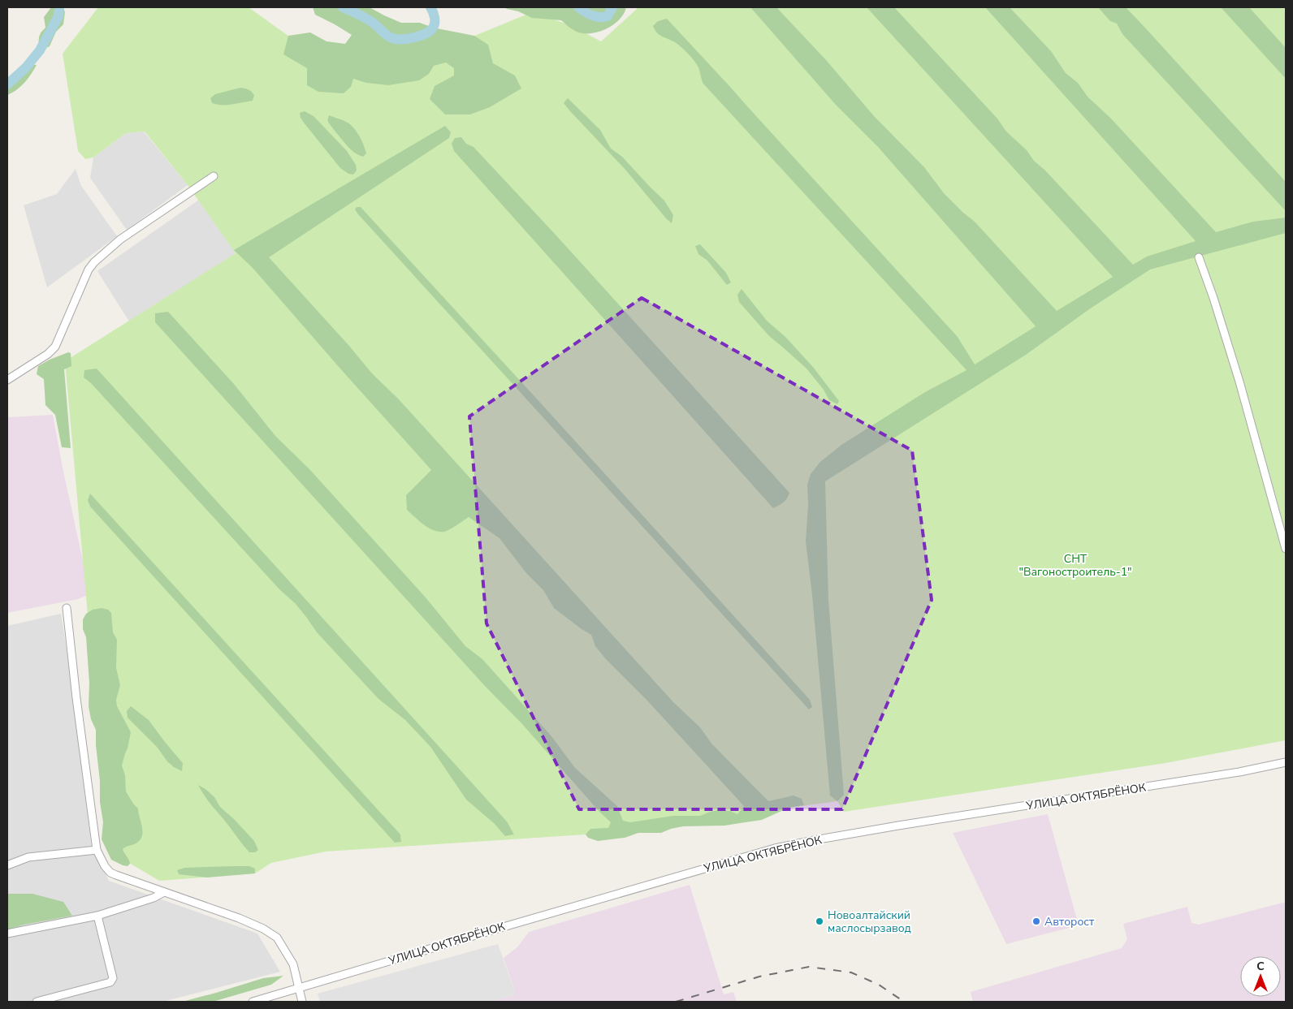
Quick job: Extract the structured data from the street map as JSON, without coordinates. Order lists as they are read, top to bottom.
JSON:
{
  "streets": {
    "street": ["УЛИЦА ОКТЯБРЁНОК"]
  },
  "parks": ["СНТ \"Вагоностроитель-1\""],
  "places": ["Новоалтайский маслосырзавод", "Авторост"],
  "north": "top"
}
